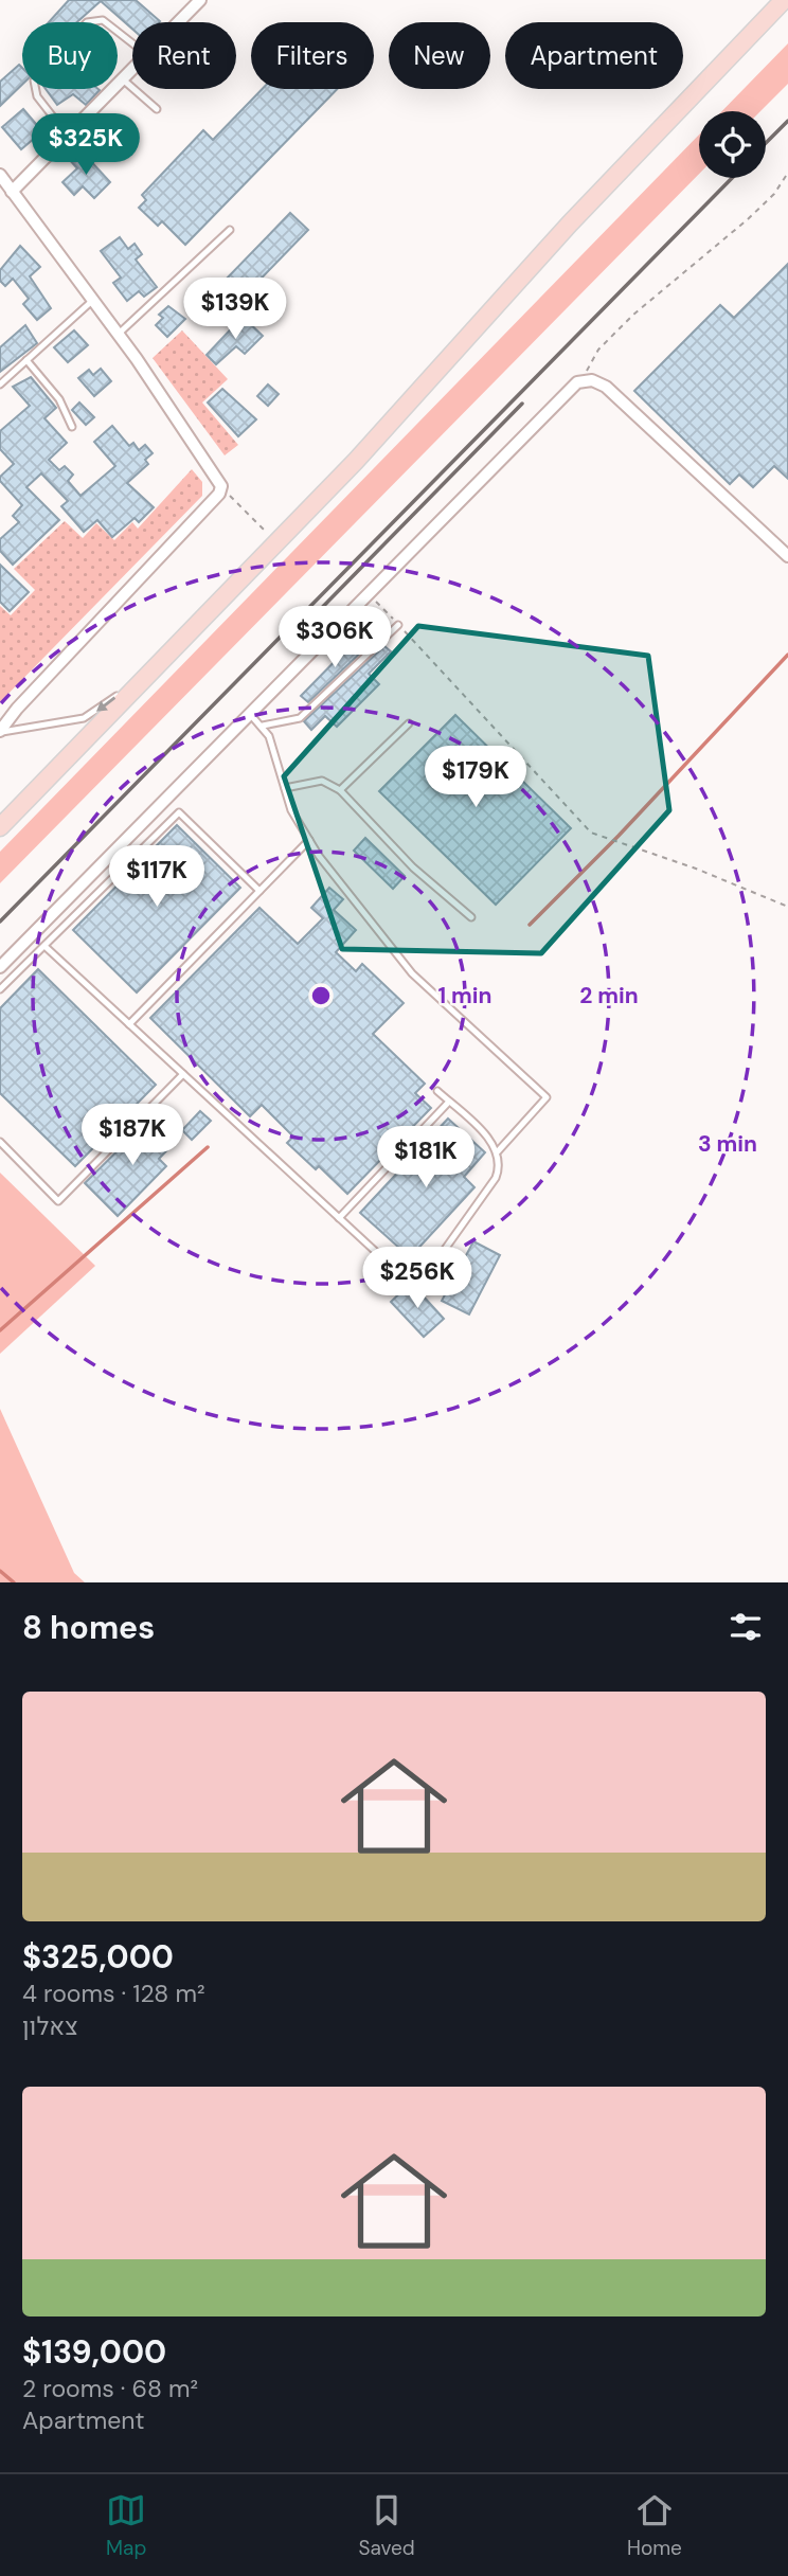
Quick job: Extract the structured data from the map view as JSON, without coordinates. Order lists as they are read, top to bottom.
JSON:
{
  "page": {
    "chip": [
      "Buy",
      "Rent",
      "Filters",
      "New",
      "Apartment"
    ],
    "price": [
      "$325K",
      "$139K",
      "$306K",
      "$179K",
      "$117K",
      "$187K",
      "$181K",
      "$256K"
    ],
    "heading": "8 homes",
    "list": [
      {
        "name": "$325,000",
        "note": "4 rooms · 128 m² · צאלון"
      },
      {
        "name": "$139,000",
        "note": "2 rooms · 68 m² · Apartment"
      }
    ],
    "tabs": ["Map", "Saved", "Home"]
  },
  "rings": ["1 min", "2 min", "3 min"]
}
